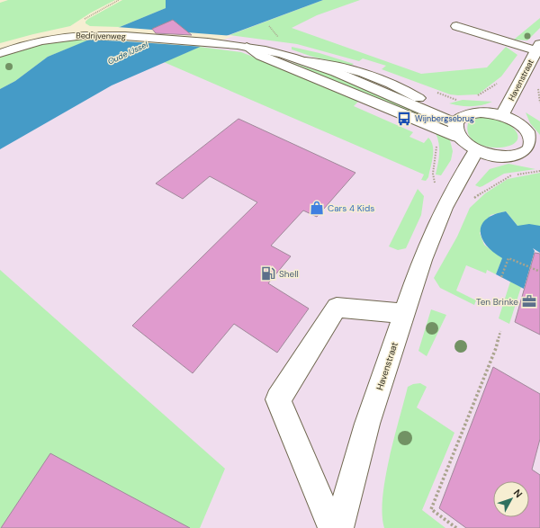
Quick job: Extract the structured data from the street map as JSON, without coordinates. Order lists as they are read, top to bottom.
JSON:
{
  "streets": {
    "main road": ["Bedrijvenweg", "Havenstraat"]
  },
  "water": ["Oude IJssel"],
  "places": {
    "bus stop": ["Wijnbergsebrug"],
    "shop": ["Cars 4 Kids"],
    "fuel station": ["Shell"],
    "office": ["Ten Brinke"]
  },
  "north": "top right"
}
